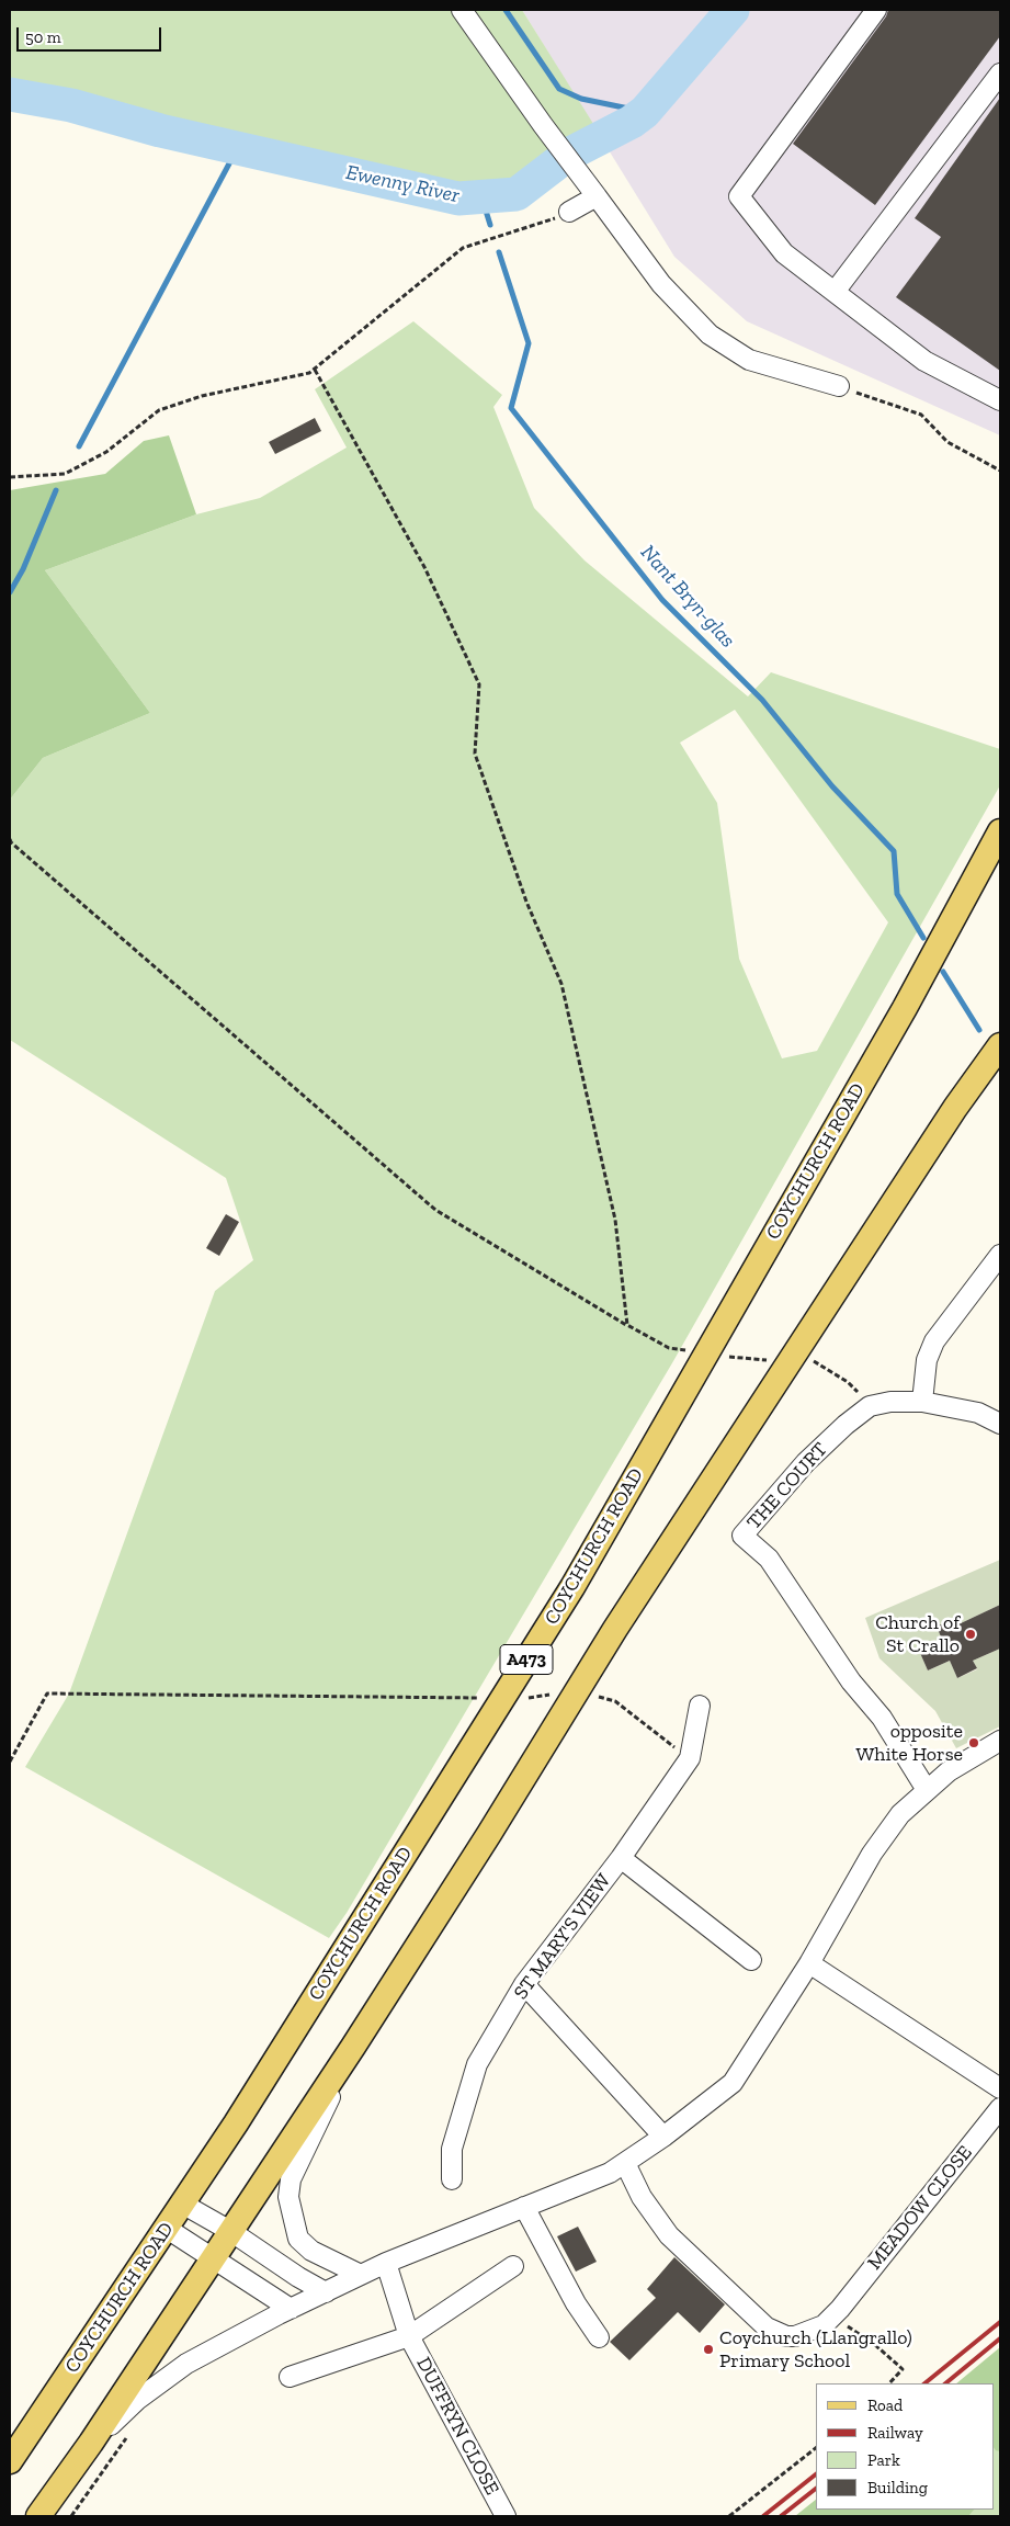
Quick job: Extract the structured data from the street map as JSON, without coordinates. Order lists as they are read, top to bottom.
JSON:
{
  "streets": {
    "main road": ["COYCHURCH ROAD", "A473"],
    "street": [
      "THE COURT",
      "ST MARY'S VIEW",
      "MEADOW CLOSE",
      "DUFFRYN CLOSE"
    ]
  },
  "water": ["Ewenny River", "Nant Bryn-glas"],
  "places": ["Church of St Crallo", "opposite White Horse", "Coychurch (Llangrallo) Primary School"],
  "legend": [
    "Road",
    "Railway",
    "Park",
    "Building"
  ],
  "scale_bar": "50 m"
}
